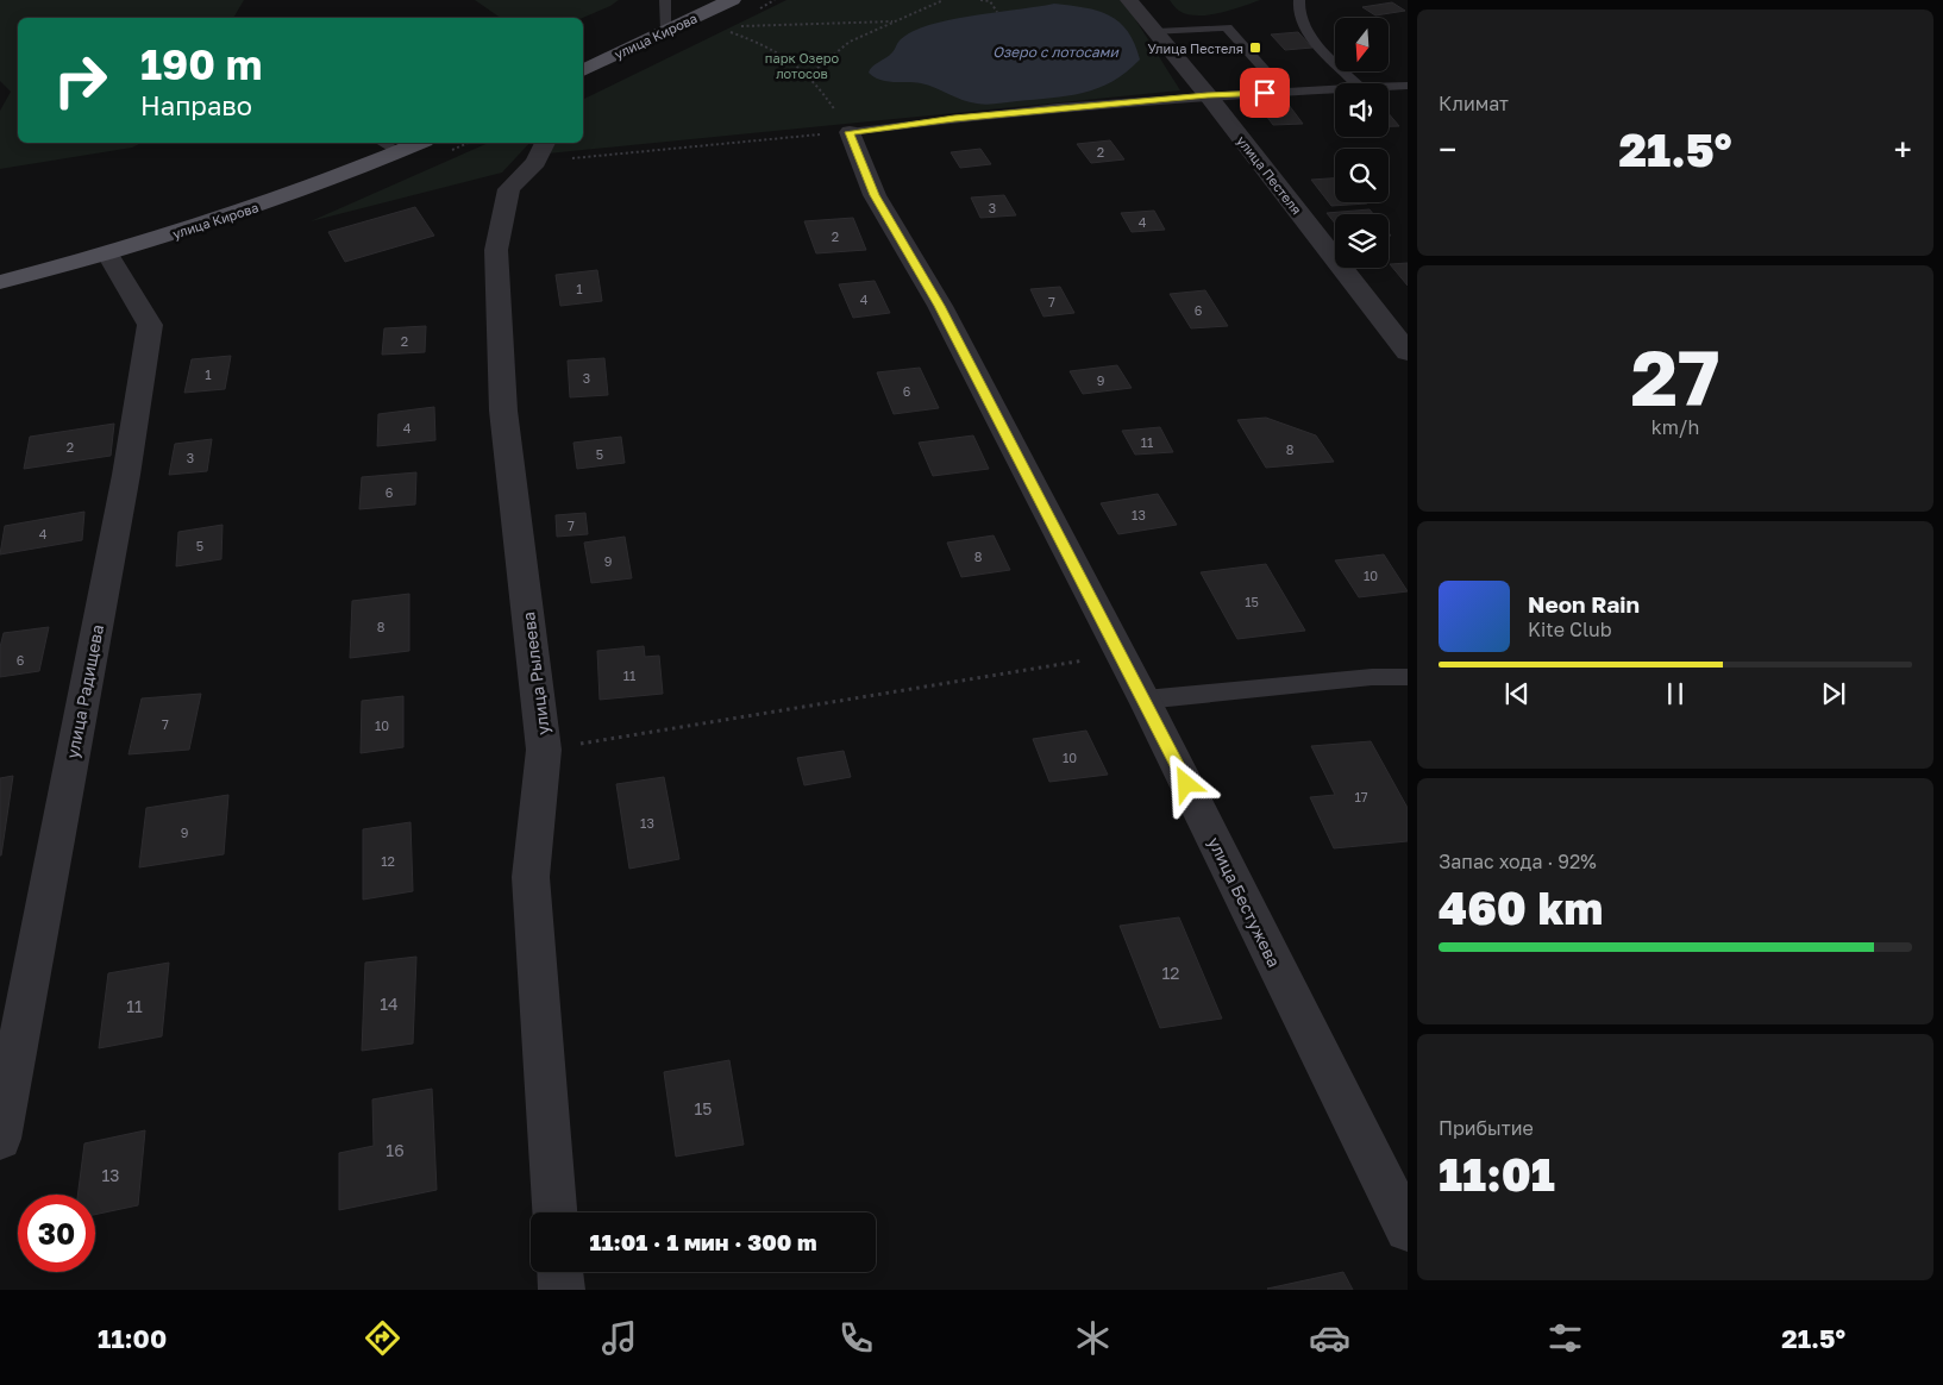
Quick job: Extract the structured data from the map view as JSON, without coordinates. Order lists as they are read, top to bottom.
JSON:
{
  "streets": {
    "main road": ["улица Кирова"],
    "street": [
      "улица Пестеля",
      "улица Рылеева",
      "улица Радищева",
      "улица Бестужева"
    ]
  },
  "crossings": [
    ["улица Кирова", "улица Радищева"]
  ],
  "water": ["Озеро с лотосами"],
  "parks": ["парк Озеро лотосов"],
  "places": {
    "transit": ["Улица Пестеля"]
  },
  "house_numbers": [
    "2",
    "3",
    "4",
    "2",
    "1",
    "4",
    "7",
    "6",
    "2",
    "1",
    "3",
    "9",
    "6",
    "4",
    "11",
    "2",
    "8",
    "5",
    "3",
    "6",
    "13",
    "7",
    "4",
    "5",
    "8",
    "9",
    "10",
    "15",
    "8",
    "6",
    "11",
    "7",
    "10",
    "10",
    "17",
    "13",
    "9",
    "12",
    "12",
    "14",
    "11",
    "15",
    "16",
    "13"
  ],
  "north": "bottom",
  "page": {
    "tile": [
      "Климат",
      ["27", "km/h"],
      ["Запас хода · 92%", "460 km"],
      ["Прибытие", "11:01"]
    ],
    "turn": ["190 m", "Направо"],
    "heat": ["−", "21.5°", "+"],
    "song": ["Neon Rain", "Kite Club"],
    "limit": "30",
    "trip": "11:01 · 1 мин · 300 m",
    "tabs": ["11:00", "21.5°"]
  }
}
